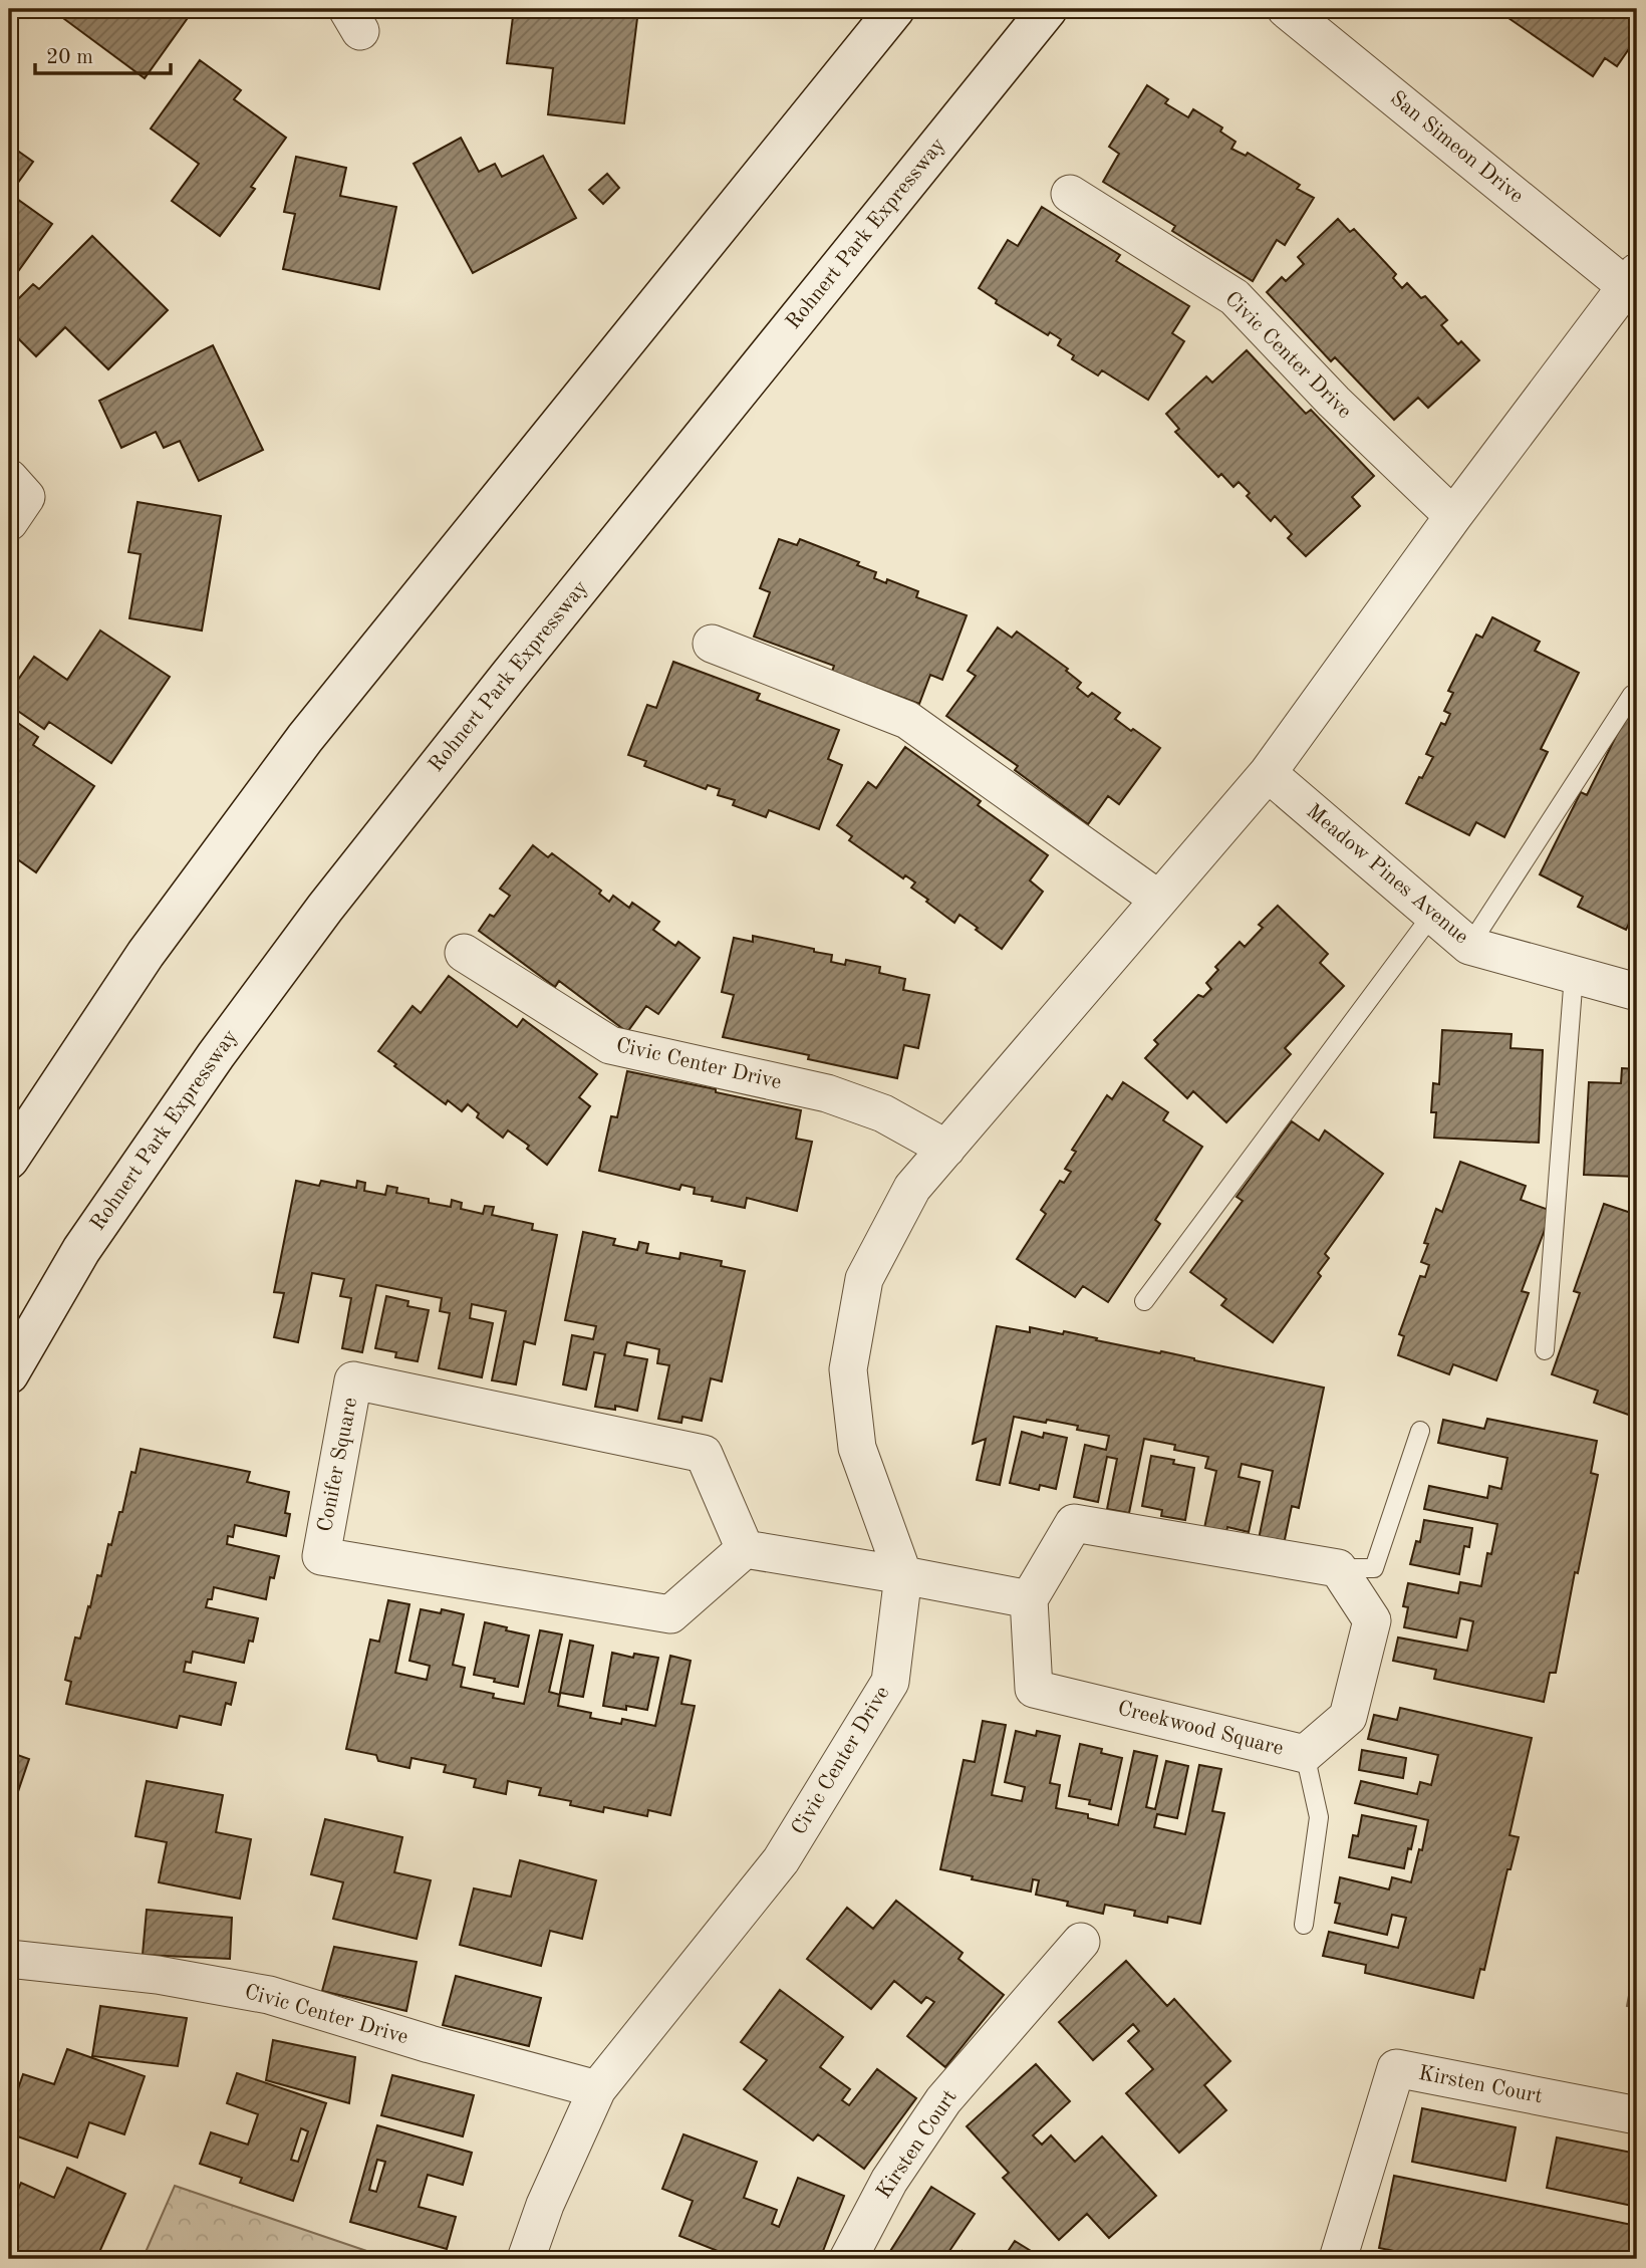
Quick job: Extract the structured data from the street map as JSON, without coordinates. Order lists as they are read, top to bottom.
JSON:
{
  "streets": {
    "main road": ["Rohnert Park Expressway"],
    "street": [
      "San Simeon Drive",
      "Civic Center Drive",
      "Meadow Pines Avenue",
      "Conifer Square",
      "Creekwood Square",
      "Kirsten Court"
    ]
  },
  "crossings": [
    ["San Simeon Drive", "Civic Center Drive"],
    ["Civic Center Drive", "Meadow Pines Avenue"]
  ],
  "scale_bar": "20 m"
}
